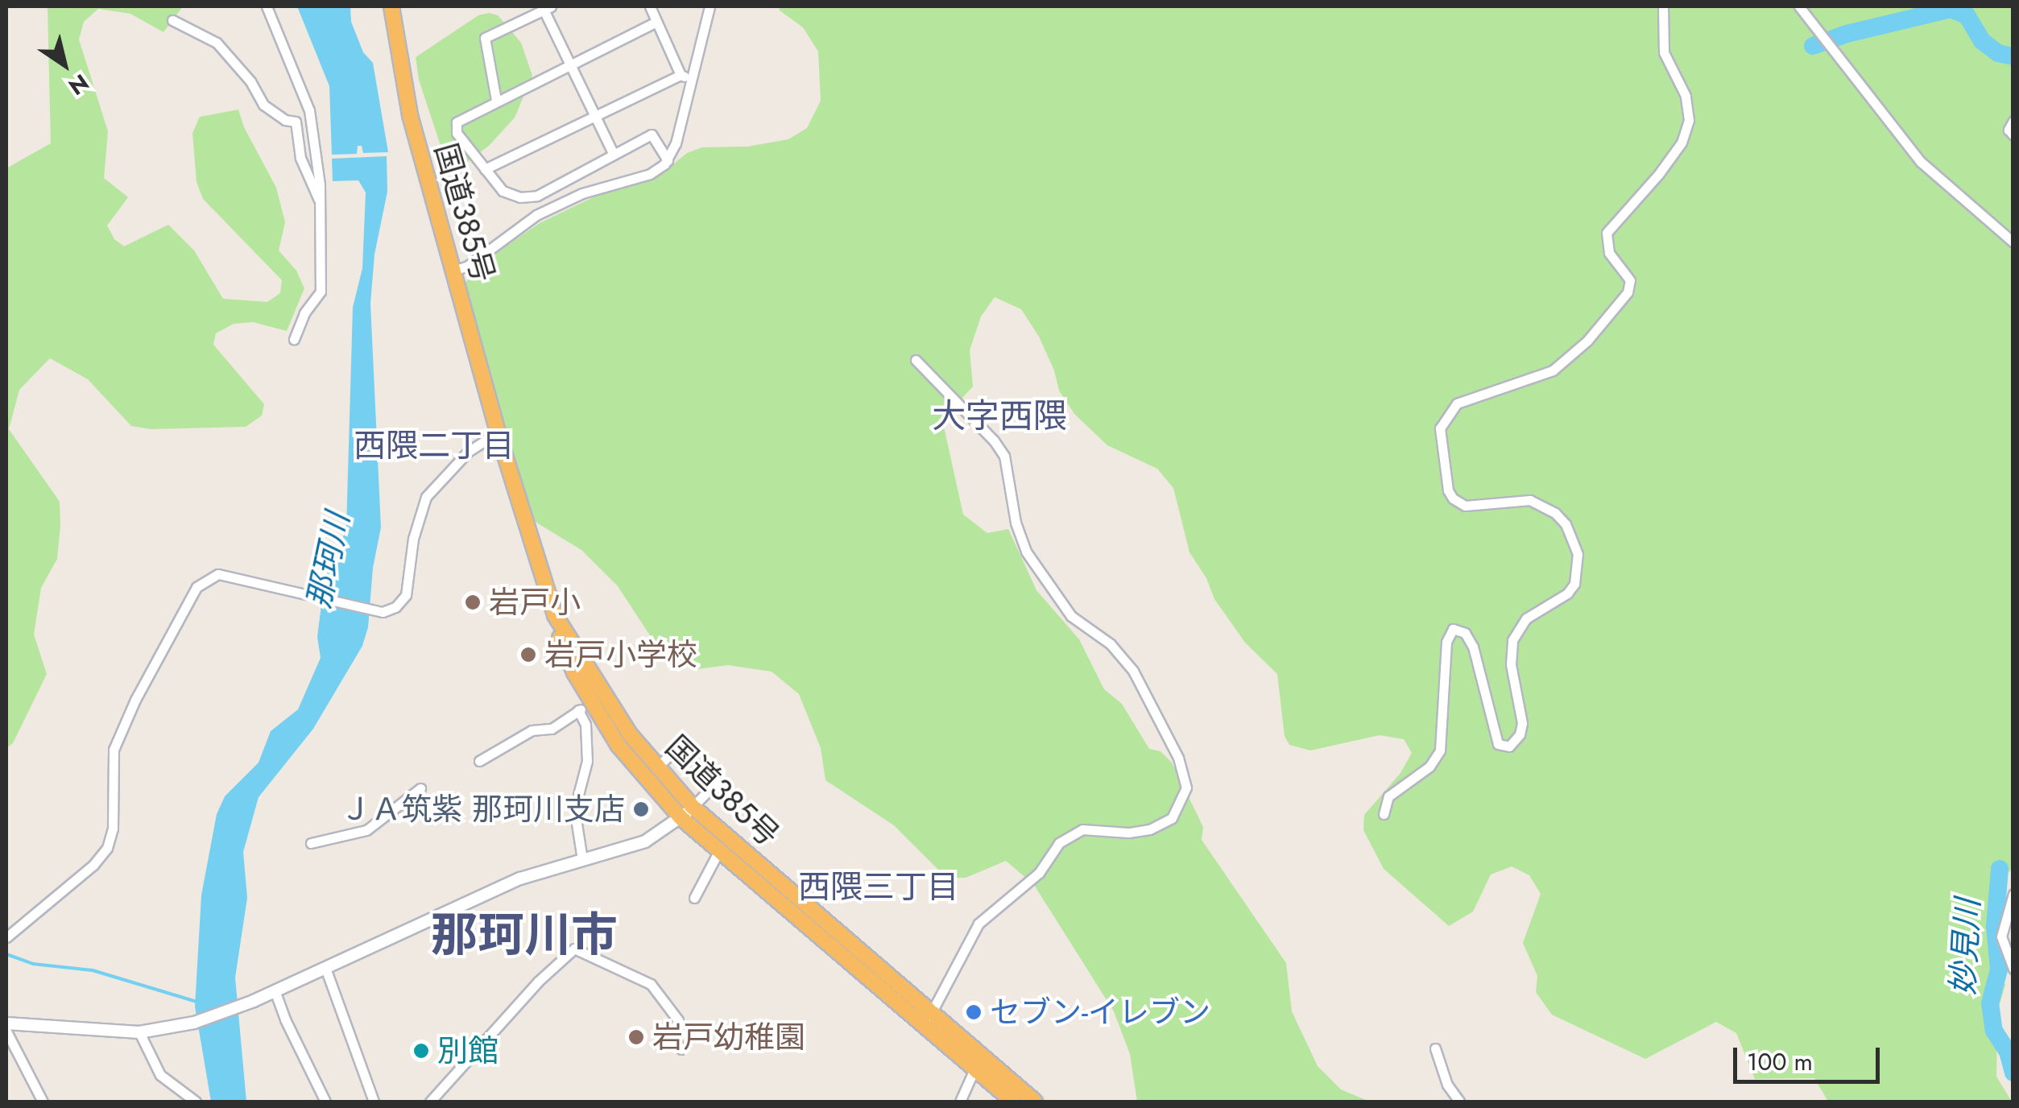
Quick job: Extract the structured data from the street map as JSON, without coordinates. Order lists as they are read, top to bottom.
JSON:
{
  "streets": {
    "highway": ["国道385号"]
  },
  "districts": [
    "大字西隈",
    "西隈二丁目",
    "西隈三丁目",
    "那珂川市"
  ],
  "water": ["那珂川", "妙見川"],
  "places": [
    "岩戸小",
    "岩戸小学校",
    "ＪＡ筑紫 那珂川支店",
    "セブン-イレブン",
    "岩戸幼稚園",
    "別館"
  ],
  "scale_bar": "100 m",
  "north": "bottom right"
}
